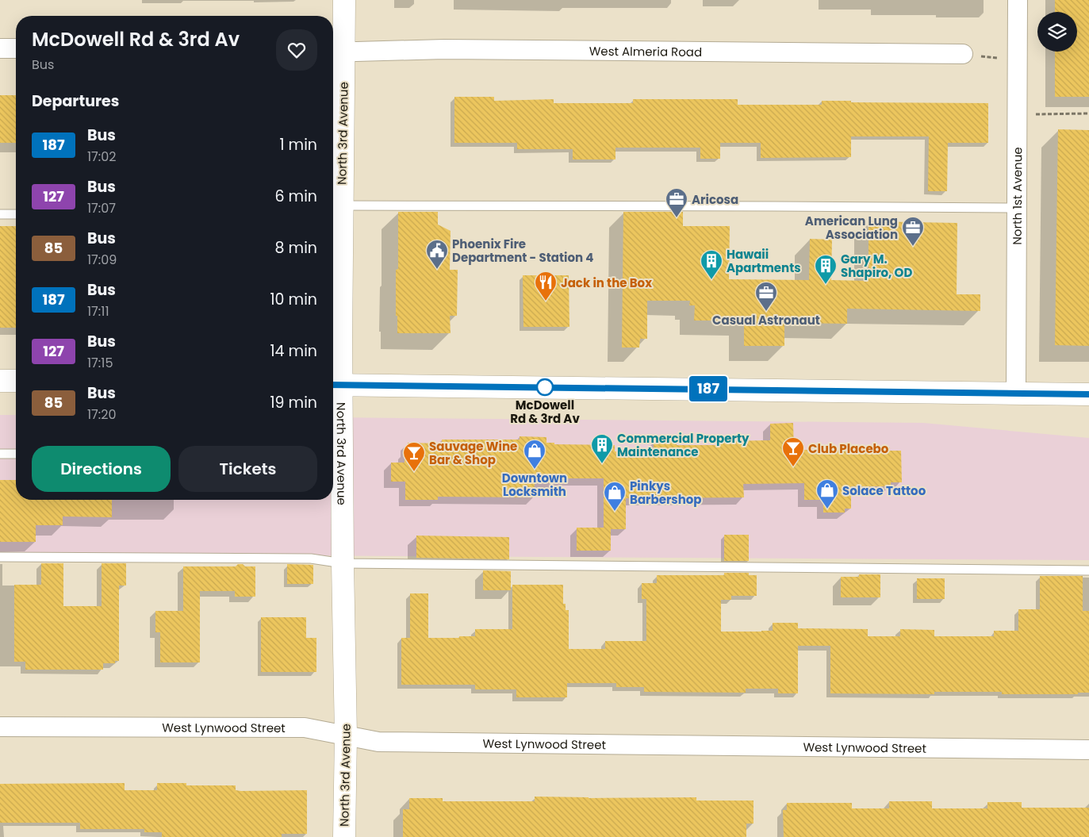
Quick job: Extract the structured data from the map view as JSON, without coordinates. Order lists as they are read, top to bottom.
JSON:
{
  "streets": {
    "street": [
      "West Almeria Road",
      "North 3rd Avenue",
      "North 1st Avenue",
      "West Lynwood Street"
    ]
  },
  "crossings": [
    ["West Almeria Road", "North 3rd Avenue"],
    ["North 3rd Avenue", "West Lynwood Street"]
  ],
  "places": {
    "office": ["Aricosa", "American Lung Association", "Casual Astronaut"],
    "public building": ["Phoenix Fire Department - Station 4"],
    "building": ["Hawaii Apartments", "Gary M. Shapiro, OD", "Commercial Property Maintenance"],
    "restaurant": ["Jack in the Box"],
    "other": ["McDowell Rd & 3rd Av"],
    "bar": ["Club Placebo", "Sauvage Wine Bar & Shop"],
    "shop": ["Downtown Locksmith", "Solace Tattoo", "Pinkys Barbershop"]
  },
  "lines": ["bus line 187"],
  "page": {
    "on_map": "187",
    "heading": [
      ["McDowell Rd & 3rd Av", "Bus"],
      "Departures"
    ],
    "list": [
      {
        "mark": "187",
        "name": "Bus",
        "note": "17:02",
        "value": "1 min"
      },
      {
        "mark": "127",
        "name": "Bus",
        "note": "17:07",
        "value": "6 min"
      },
      {
        "mark": "85",
        "name": "Bus",
        "note": "17:09",
        "value": "8 min"
      },
      {
        "mark": "187",
        "name": "Bus",
        "note": "17:11",
        "value": "10 min"
      },
      {
        "mark": "127",
        "name": "Bus",
        "note": "17:15",
        "value": "14 min"
      },
      {
        "mark": "85",
        "name": "Bus",
        "note": "17:20",
        "value": "19 min"
      }
    ],
    "buttons": ["Directions", "Tickets"]
  }
}
